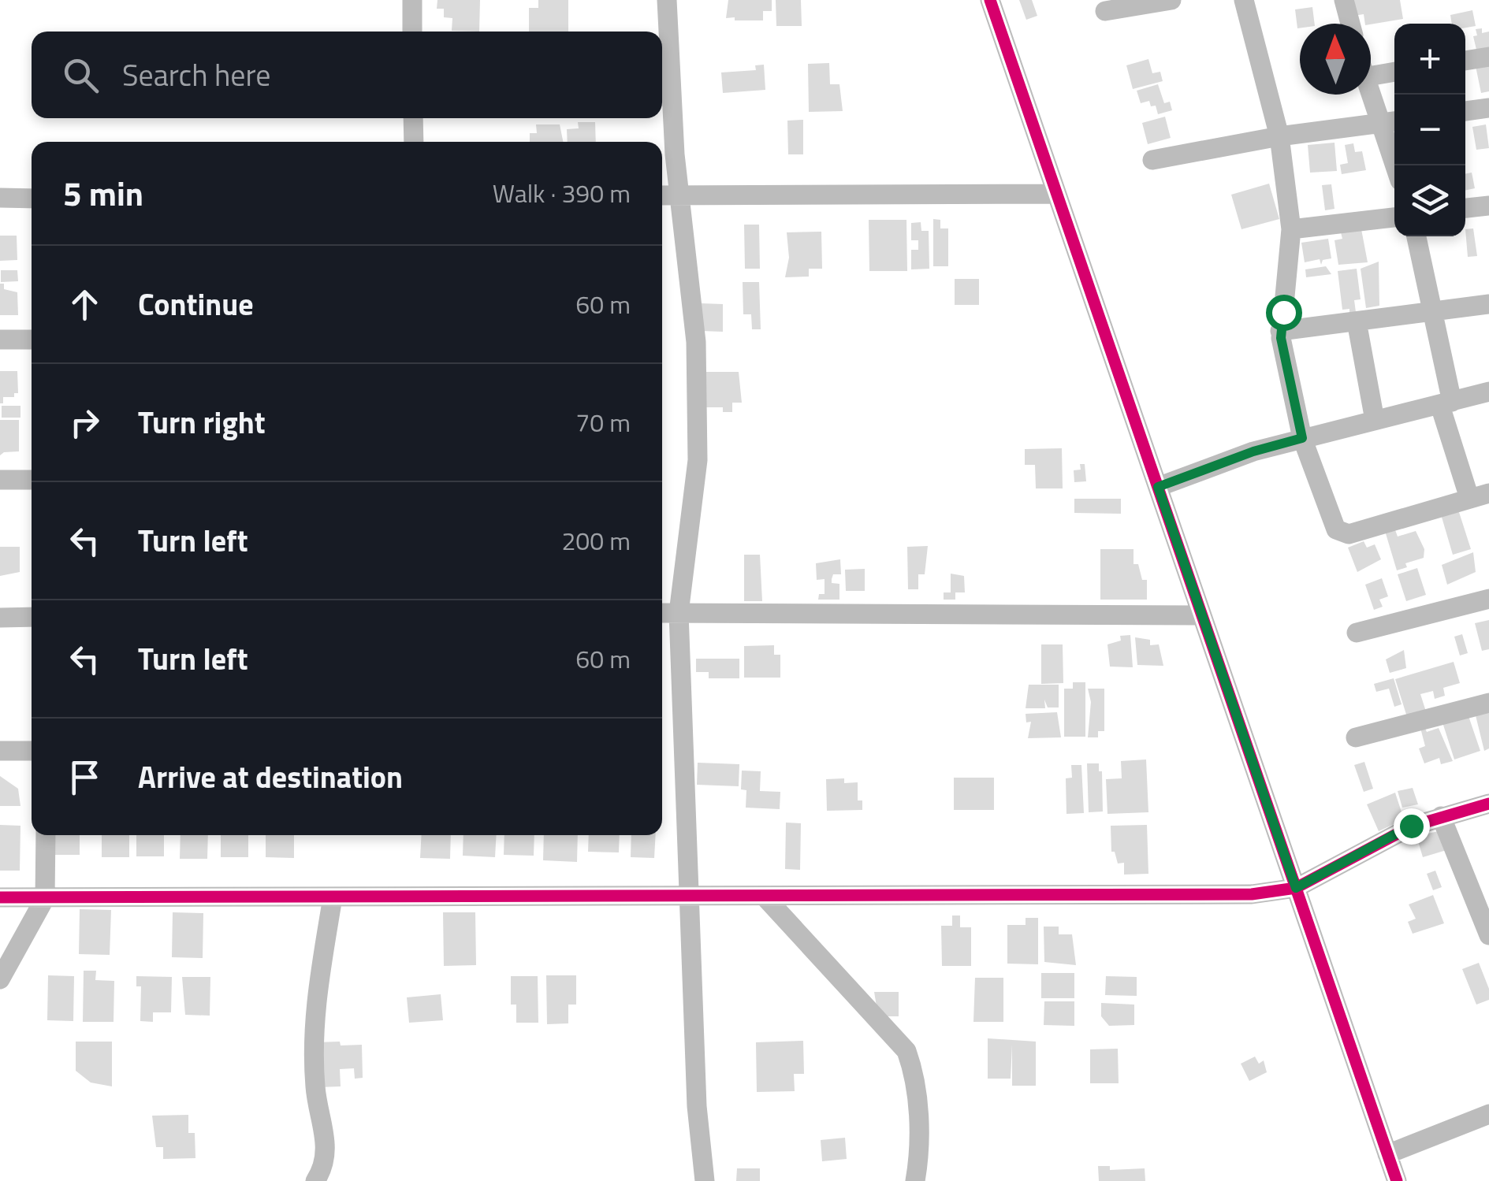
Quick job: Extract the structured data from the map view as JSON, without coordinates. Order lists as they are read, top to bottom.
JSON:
{
  "north": "top",
  "page": {
    "map_buttons": ["+", "−"],
    "search": "Search here",
    "heading": ["5 min", "Walk · 390 m"],
    "list": [
      ["Continue", "60 m"],
      ["Turn right", "70 m"],
      ["Turn left", "200 m"],
      ["Turn left", "60 m"],
      "Arrive at destination"
    ]
  }
}
